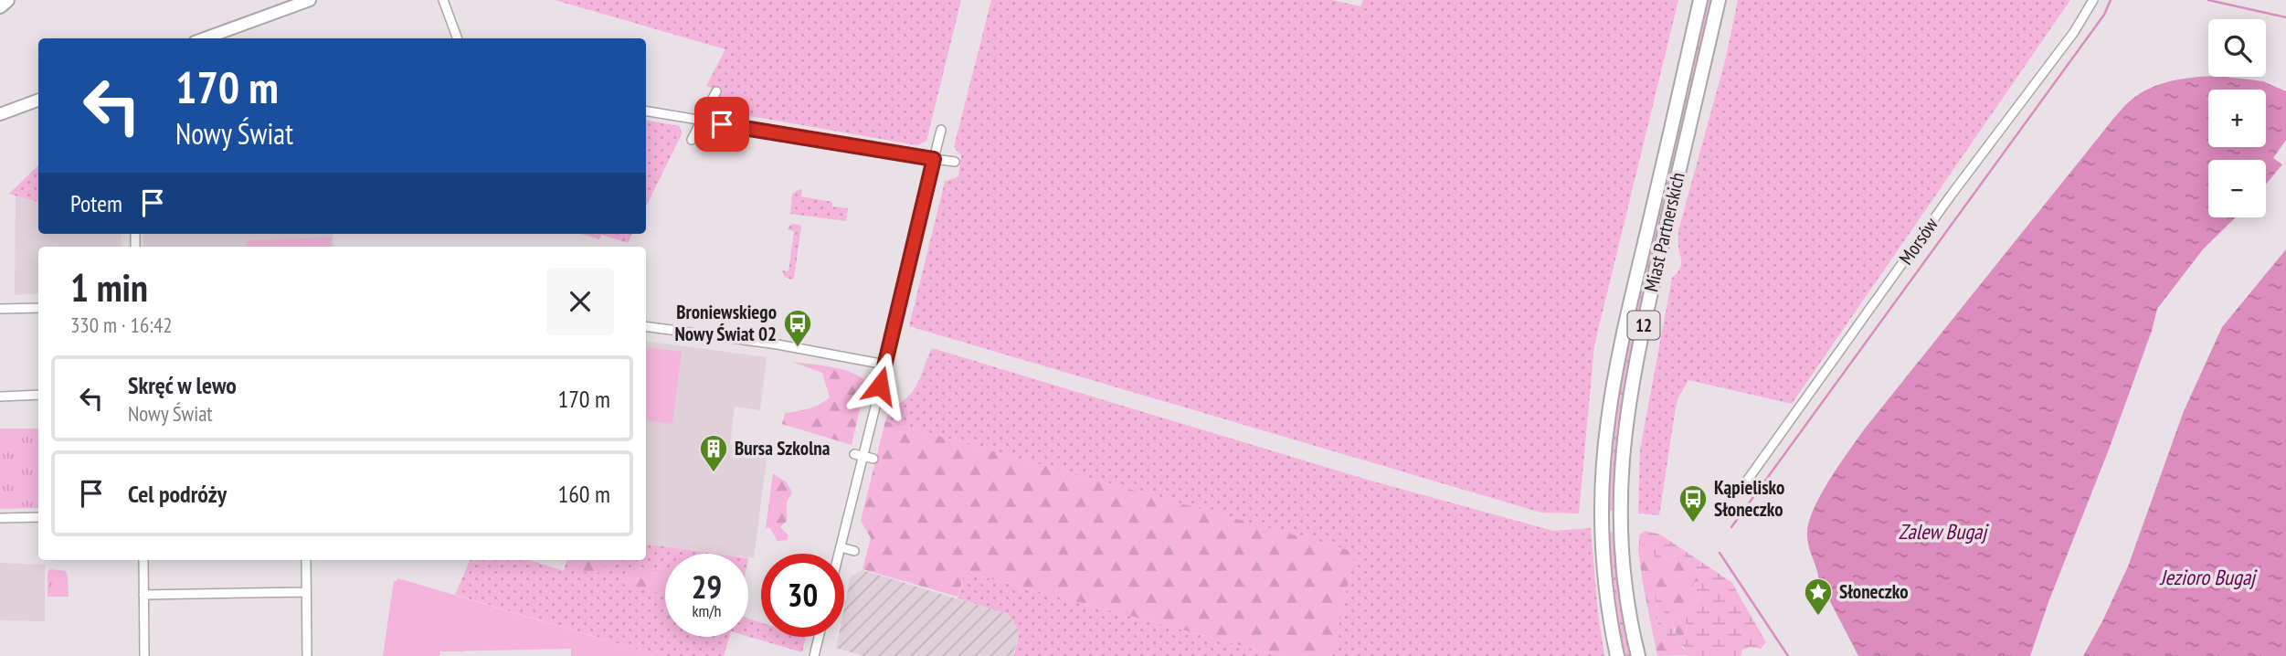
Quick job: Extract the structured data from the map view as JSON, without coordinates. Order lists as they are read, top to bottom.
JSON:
{
  "streets": {
    "main road": ["Miast Partnerskich", "12"],
    "street": ["Morsów"]
  },
  "water": ["Zalew Bugaj", "Jezioro Bugaj"],
  "places": {
    "bus stop": ["Broniewskiego Nowy Świat 02", "Kąpielisko Słoneczko"],
    "building": ["Bursa Szkolna"],
    "place": ["Słoneczko"]
  },
  "page": {
    "map_buttons": ["+", "−"],
    "turn": ["170 m", "Nowy Świat"],
    "then": "Potem",
    "heading": ["1 min", "330 m · 16:42"],
    "list": [
      {
        "name": "Skręć w lewo",
        "note": "Nowy Świat",
        "value": "170 m"
      },
      {
        "name": "Cel podróży",
        "value": "160 m"
      }
    ],
    "speed": "29 km/h",
    "limit": "30"
  }
}
